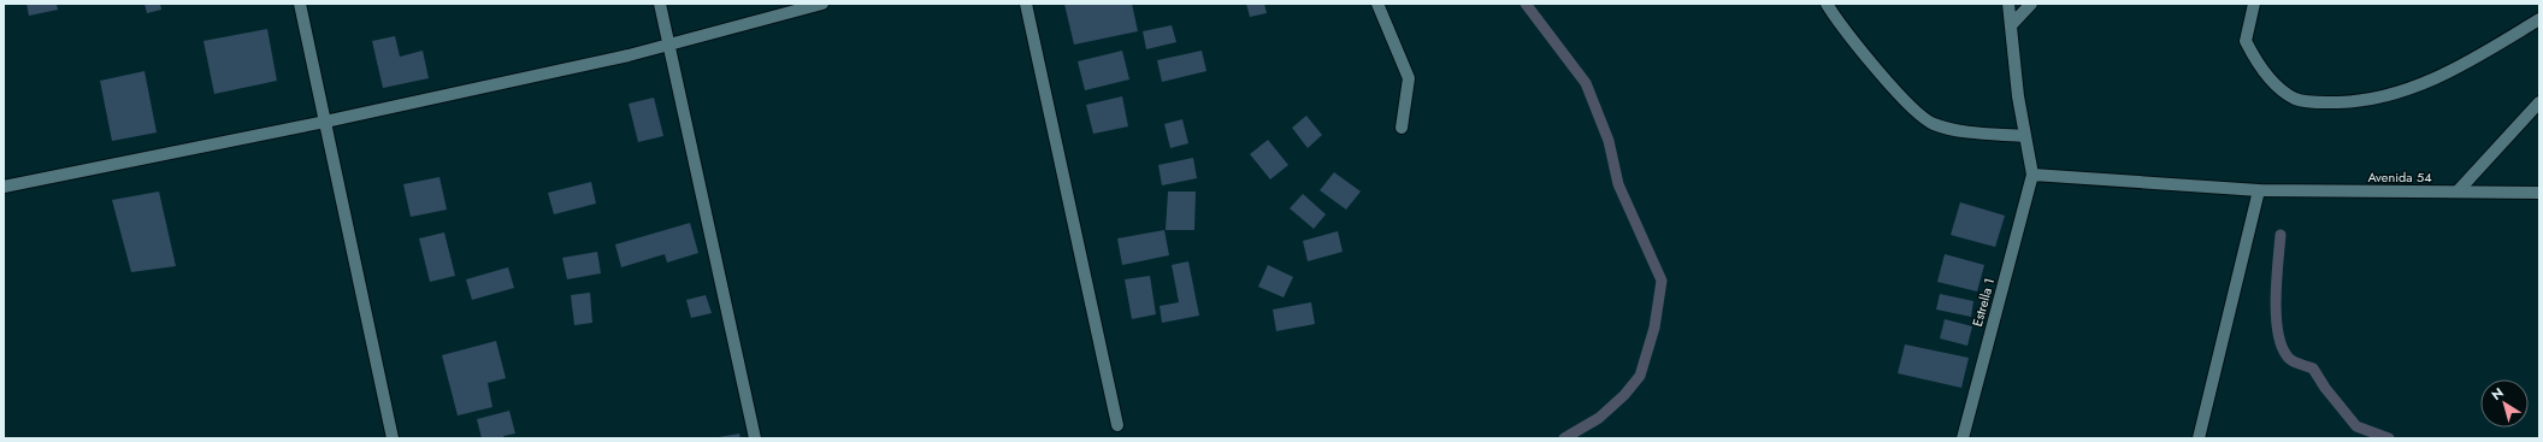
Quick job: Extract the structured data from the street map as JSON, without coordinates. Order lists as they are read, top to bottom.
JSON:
{
  "streets": {
    "street": ["Avenida 54", "Estrella 1"]
  },
  "crossings": [
    ["Avenida 54", "Estrella 1"]
  ],
  "north": "top left"
}
